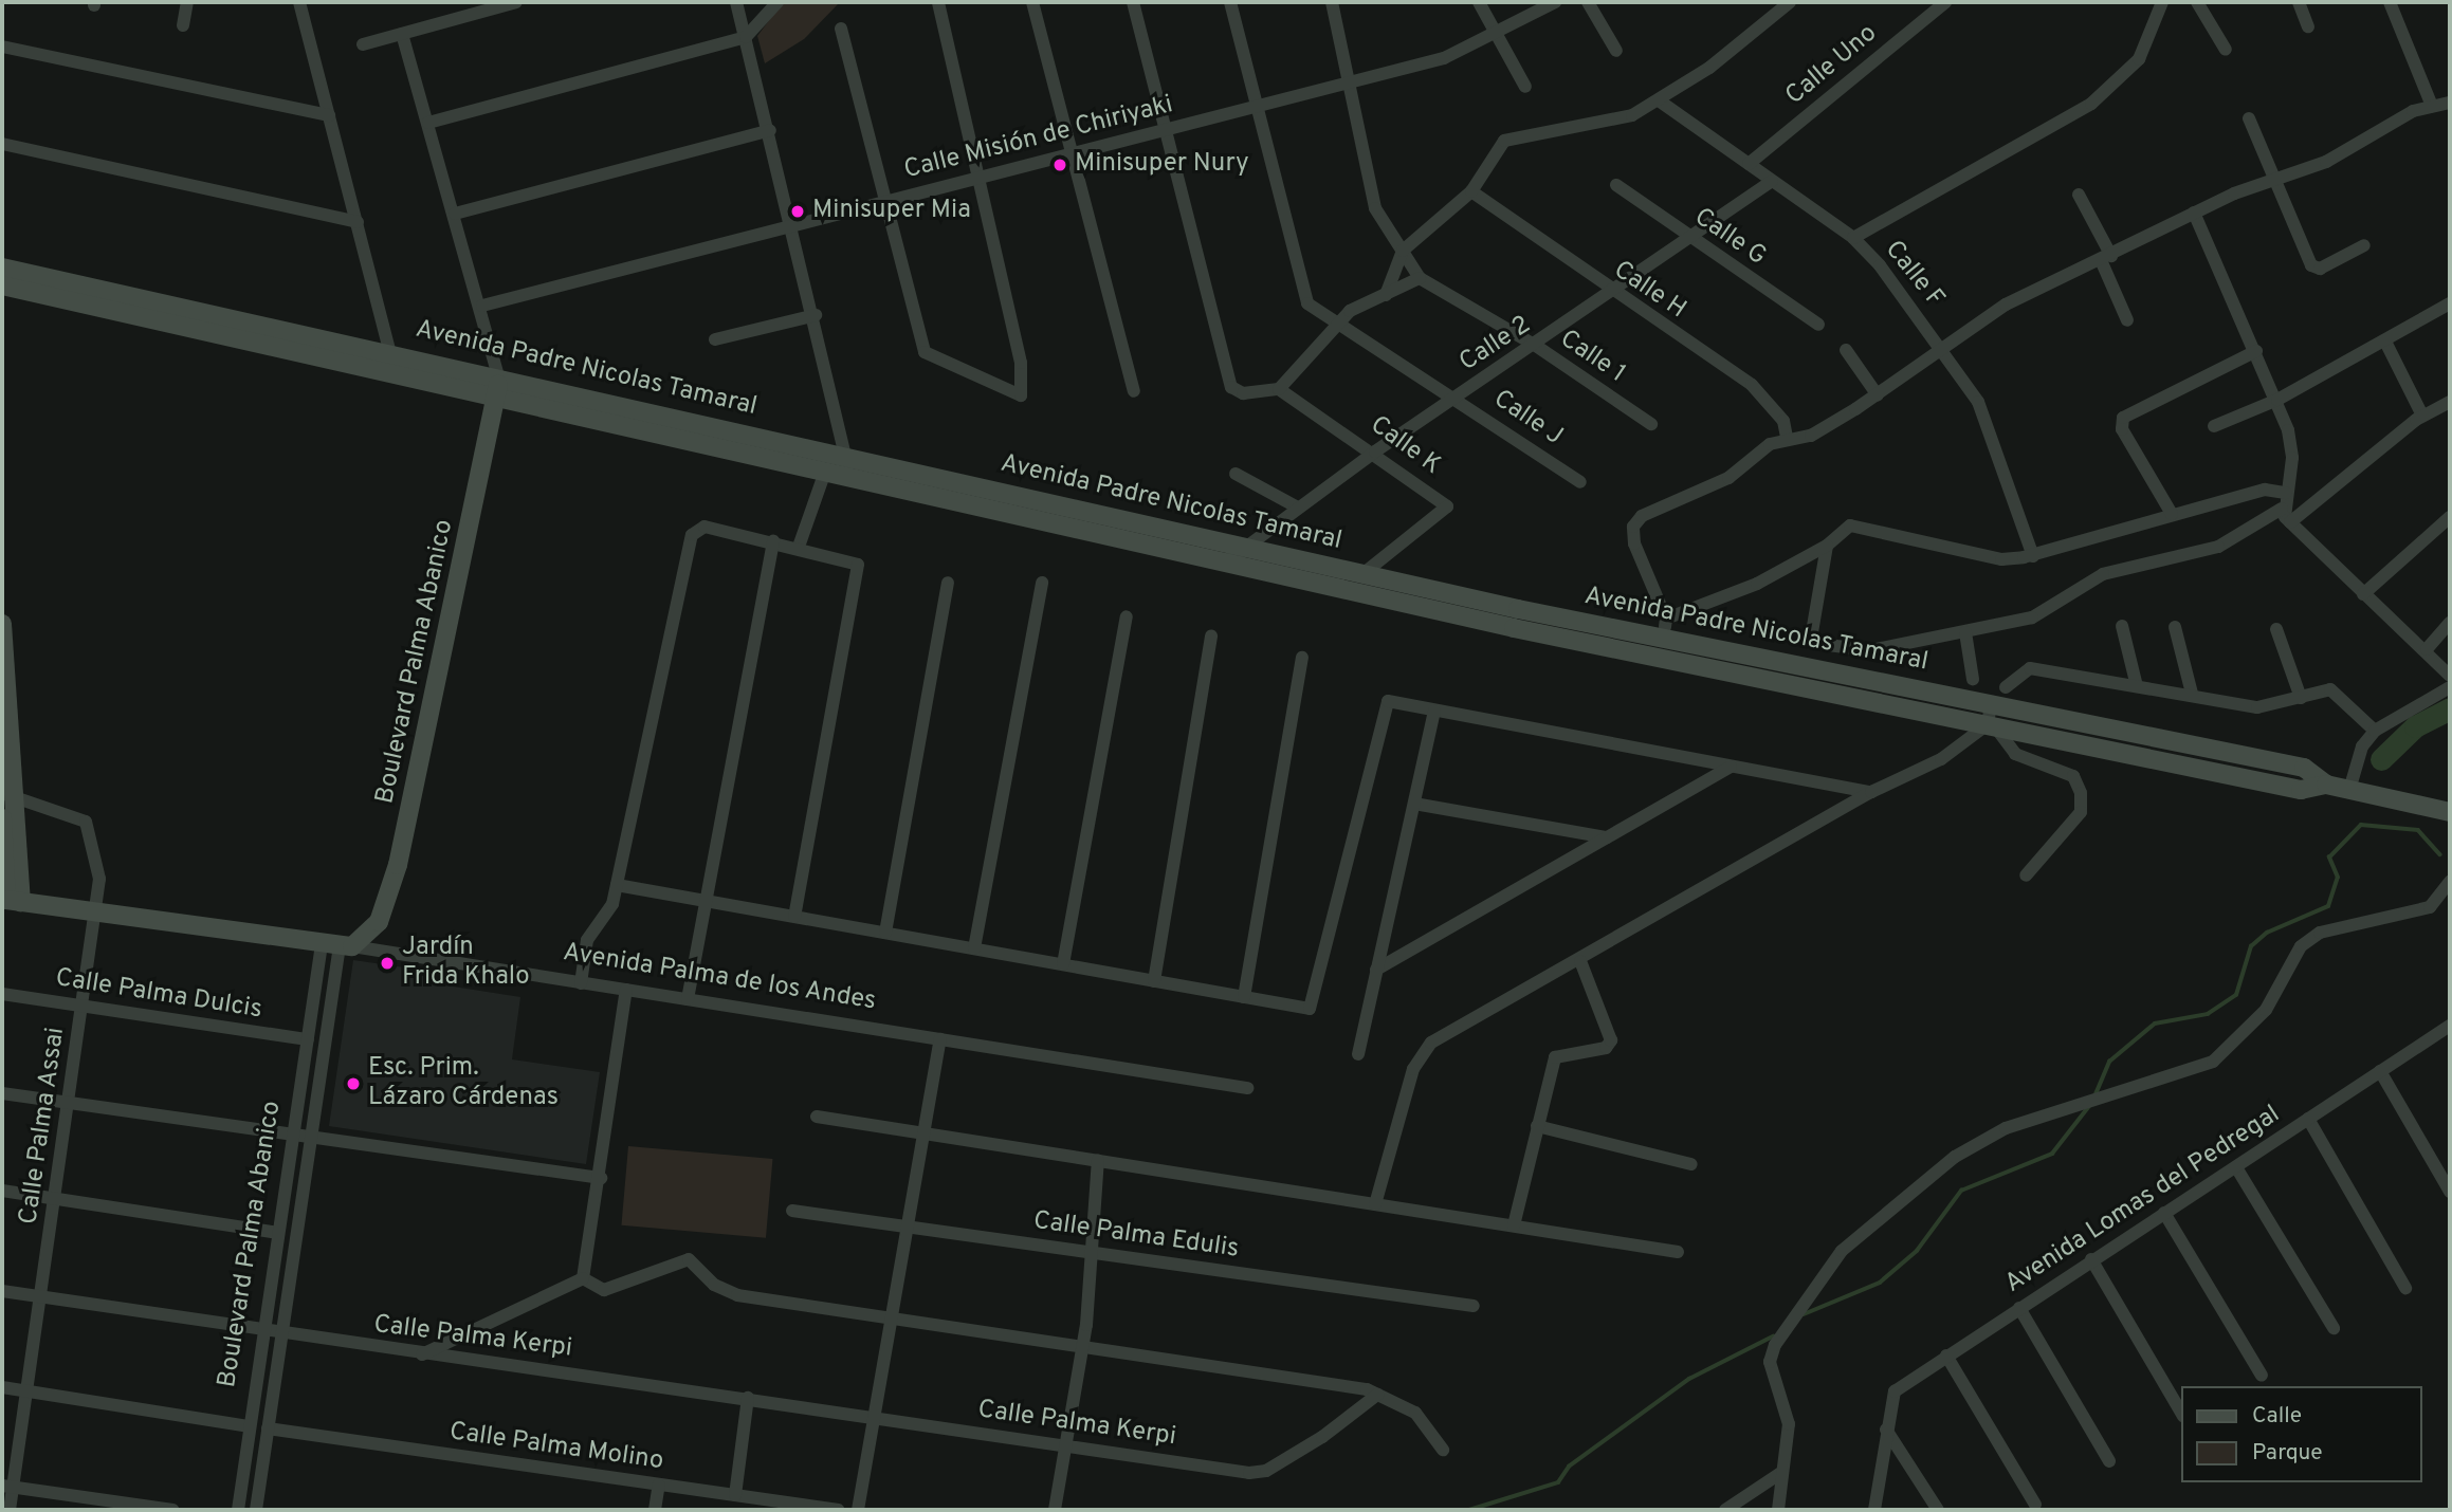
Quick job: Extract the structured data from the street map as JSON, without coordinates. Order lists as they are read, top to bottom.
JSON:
{
  "streets": {
    "street": [
      "Calle Uno",
      "Calle Misión de Chiriyaki",
      "Calle G",
      "Calle F",
      "Calle H",
      "Calle 2",
      "Calle 1",
      "Avenida Padre Nicolas Tamaral",
      "Calle J",
      "Calle K",
      "Boulevard Palma Abanico",
      "Avenida Palma de los Andes",
      "Calle Palma Dulcis",
      "Calle Palma Assai",
      "Avenida Lomas del Pedregal",
      "Calle Palma Edulis",
      "Calle Palma Kerpi",
      "Calle Palma Molino"
    ]
  },
  "crossings": [
    ["Calle Uno", "Calle F"],
    ["Calle Misión de Chiriyaki", "Calle 1"],
    ["Calle Misión de Chiriyaki", "Calle J"],
    ["Calle G", "Calle 2"],
    ["Calle F", "Calle 2"],
    ["Calle H", "Calle 2"],
    ["Calle 2", "Calle 1"],
    ["Calle 2", "Avenida Padre Nicolas Tamaral"],
    ["Calle 2", "Calle J"],
    ["Calle 2", "Calle K"],
    ["Avenida Padre Nicolas Tamaral", "Calle K"],
    ["Avenida Padre Nicolas Tamaral", "Boulevard Palma Abanico"],
    ["Boulevard Palma Abanico", "Avenida Palma de los Andes"],
    ["Boulevard Palma Abanico", "Calle Palma Dulcis"],
    ["Boulevard Palma Abanico", "Calle Palma Kerpi"],
    ["Boulevard Palma Abanico", "Calle Palma Molino"],
    ["Avenida Palma de los Andes", "Calle Palma Assai"],
    ["Calle Palma Dulcis", "Calle Palma Assai"]
  ],
  "places": [
    "Minisuper Nury",
    "Minisuper Mia",
    "Jardín Frida Khalo",
    "Esc. Prim. Lázaro Cárdenas"
  ],
  "legend": ["Calle", "Parque"]
}
